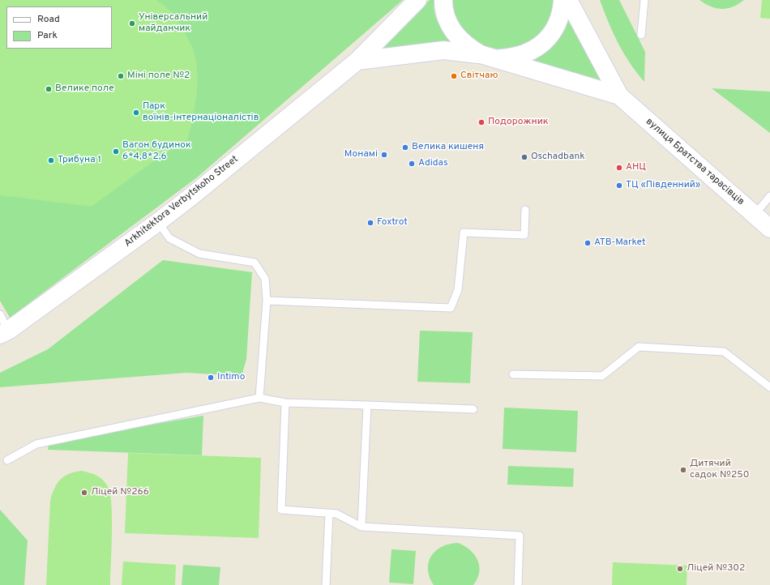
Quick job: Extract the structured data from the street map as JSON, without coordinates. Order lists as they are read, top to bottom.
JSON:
{
  "streets": {
    "street": ["вулиця Братства тарасівців", "Arkhitektora Verbytskoho Street"]
  },
  "places": [
    "Універсальний майданчик",
    "Міні поле №2",
    "Світчаю",
    "Велике поле",
    "Парк воїнів-інтернаціоналістів",
    "Подорожник",
    "Велика кишеня",
    "Вагон будинок 6*4,8*2,6",
    "Монамі",
    "Oschadbank",
    "Трибуна 1",
    "Adidas",
    "АНЦ",
    "ТЦ «Південний»",
    "Foxtrot",
    "ATB-Market",
    "Intimo",
    "Дитячий садок №250",
    "Ліцей №266",
    "Ліцей №302"
  ],
  "legend": ["Road", "Park"]
}
